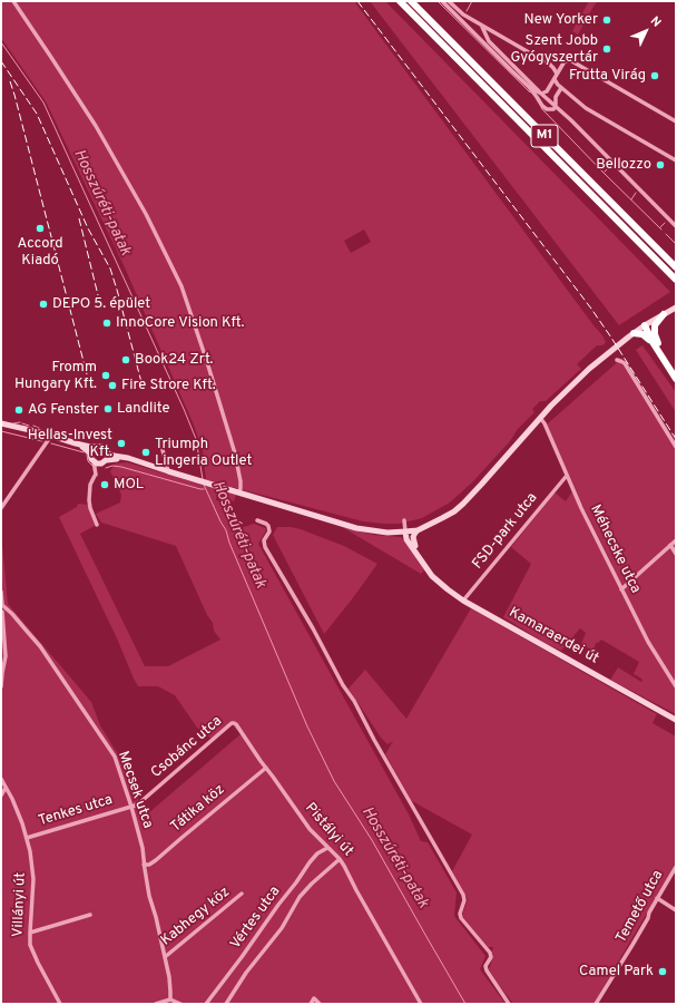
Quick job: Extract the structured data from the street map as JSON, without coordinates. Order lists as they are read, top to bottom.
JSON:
{
  "streets": {
    "highway": ["M1"],
    "street": [
      "FSD-park utca",
      "Méhecske utca",
      "Kamaraerdei út",
      "Csobánc utca",
      "Mecsek utca",
      "Tátika köz",
      "Tenkes utca",
      "Pistályi út",
      "Villányi út",
      "Temető utca",
      "Kabhegy köz",
      "Vértes utca"
    ]
  },
  "crossings": [
    ["FSD-park utca", "Kamaraerdei út"],
    ["Csobánc utca", "Mecsek utca"],
    ["Csobánc utca", "Tenkes utca"],
    ["Csobánc utca", "Pistályi út"],
    ["Mecsek utca", "Tátika köz"],
    ["Mecsek utca", "Tenkes utca"],
    ["Mecsek utca", "Kabhegy köz"],
    ["Tátika köz", "Pistályi út"],
    ["Tenkes utca", "Villányi út"],
    ["Pistályi út", "Vértes utca"]
  ],
  "water": ["Hosszúréti-patak"],
  "places": [
    "New Yorker",
    "Szent Jobb Gyógyszertár",
    "Frutta Virág",
    "Bellozzo",
    "Accord Kiadó",
    "DEPO 5. épület",
    "InnoCore Vision Kft.",
    "Book24 Zrt.",
    "Fromm Hungary Kft.",
    "Fire Strore Kft.",
    "Landlite",
    "AG Fenster",
    "Hellas-Invest Kft.",
    "Triumph Lingeria Outlet",
    "MOL",
    "Camel Park"
  ],
  "north": "top right"
}
